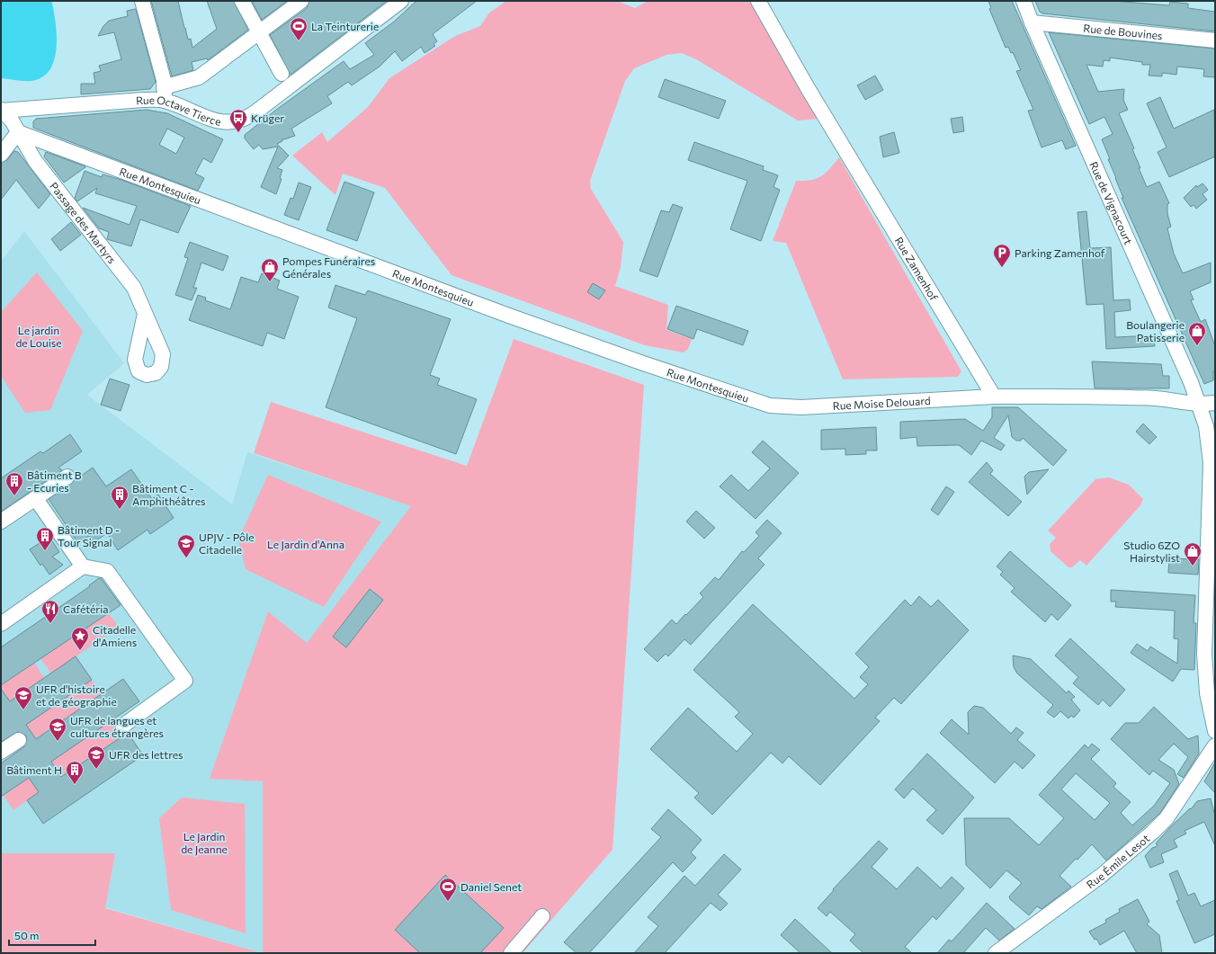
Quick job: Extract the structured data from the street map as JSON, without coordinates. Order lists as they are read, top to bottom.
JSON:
{
  "streets": {
    "street": [
      "Rue de Bouvines",
      "Rue Octave Tierce",
      "Rue Montesquieu",
      "Rue de Vignacourt",
      "Passage des Martyrs",
      "Rue Zamenhof",
      "Rue Moise Delouard",
      "Rue Émile Lesot"
    ]
  },
  "crossings": [
    ["Rue de Bouvines", "Rue de Vignacourt"],
    ["Rue Octave Tierce", "Passage des Martyrs"],
    ["Rue Montesquieu", "Passage des Martyrs"],
    ["Rue Montesquieu", "Rue Moise Delouard"],
    ["Rue Zamenhof", "Rue Moise Delouard"]
  ],
  "parks": ["Le jardin de Louise", "Le Jardin d'Anna", "Le Jardin de Jeanne"],
  "places": {
    "sports": ["La Teinturerie", "Daniel Senet"],
    "bus stop": ["Krüger"],
    "parking": ["Parking Zamenhof"],
    "shop": ["Pompes Funéraires Générales", "Boulangerie Patisserie", "Studio 6ZO Hairstylist"],
    "building": [
      "Bâtiment B - Ecuries",
      "Bâtiment C - Amphithéâtres",
      "Bâtiment D - Tour Signal",
      "Bâtiment H"
    ],
    "school or university": [
      "UPJV - Pôle Citadelle",
      "UFR d'histoire et de géographie",
      "UFR de langues et cultures étrangères",
      "UFR des lettres"
    ],
    "restaurant": ["Cafétéria"],
    "place": ["Citadelle d'Amiens"]
  },
  "scale_bar": "50 m"
}
